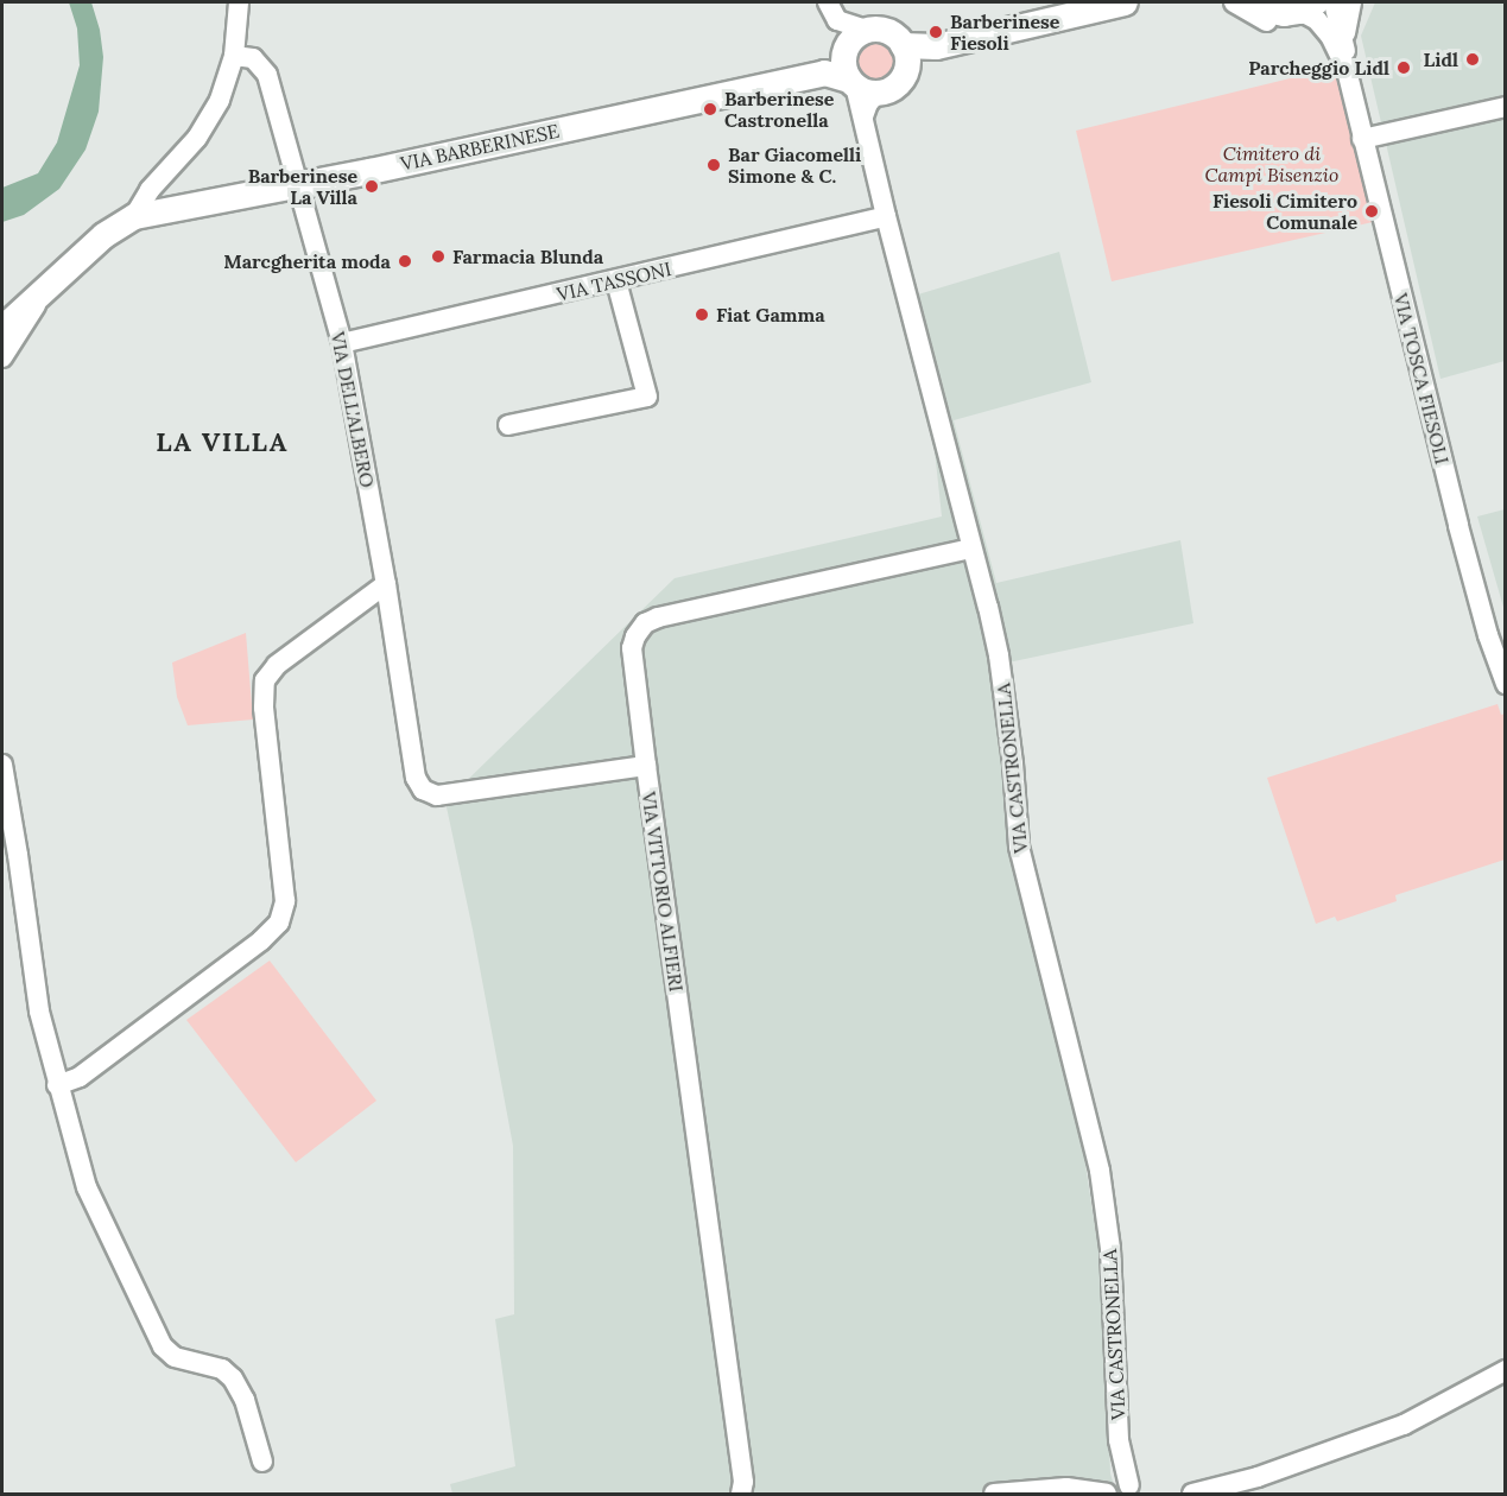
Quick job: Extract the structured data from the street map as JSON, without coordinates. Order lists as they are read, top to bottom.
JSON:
{
  "streets": {
    "main road": ["VIA BARBERINESE"],
    "street": [
      "VIA TASSONI",
      "VIA TOSCA FIESOLI",
      "VIA DELL'ALBERO",
      "VIA CASTRONELLA",
      "VIA VITTORIO ALFIERI"
    ]
  },
  "crossings": [
    ["VIA BARBERINESE", "VIA DELL'ALBERO"],
    ["VIA BARBERINESE", "VIA CASTRONELLA"],
    ["VIA TASSONI", "VIA DELL'ALBERO"],
    ["VIA TASSONI", "VIA CASTRONELLA"],
    ["VIA DELL'ALBERO", "VIA VITTORIO ALFIERI"],
    ["VIA CASTRONELLA", "VIA VITTORIO ALFIERI"]
  ],
  "districts": ["LA VILLA"],
  "parks": ["Cimitero di Campi Bisenzio"],
  "places": [
    "Barberinese Fiesoli",
    "Lidl",
    "Parcheggio Lidl",
    "Barberinese Castronella",
    "Bar Giacomelli Simone & C.",
    "Barberinese La Villa",
    "Fiesoli Cimitero Comunale",
    "Farmacia Blunda",
    "Marcgherita moda",
    "Fiat Gamma"
  ]
}
